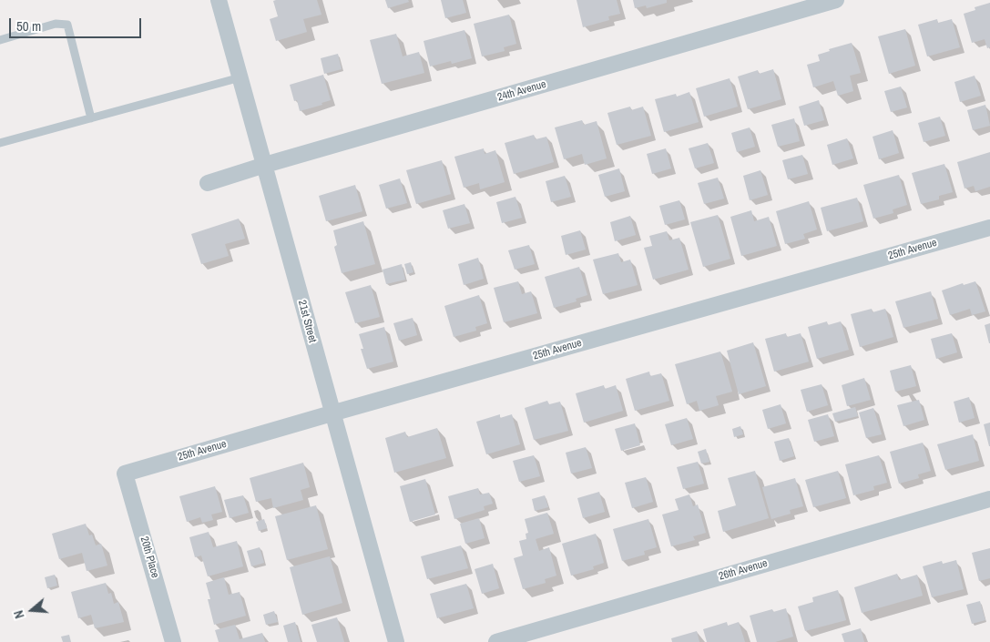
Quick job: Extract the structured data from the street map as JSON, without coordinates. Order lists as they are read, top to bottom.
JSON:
{
  "streets": {
    "street": [
      "24th Avenue",
      "25th Avenue",
      "21st Street",
      "20th Place",
      "26th Avenue"
    ]
  },
  "crossings": [
    ["24th Avenue", "21st Street"],
    ["25th Avenue", "21st Street"],
    ["25th Avenue", "20th Place"]
  ],
  "scale_bar": "50 m",
  "north": "left"
}
